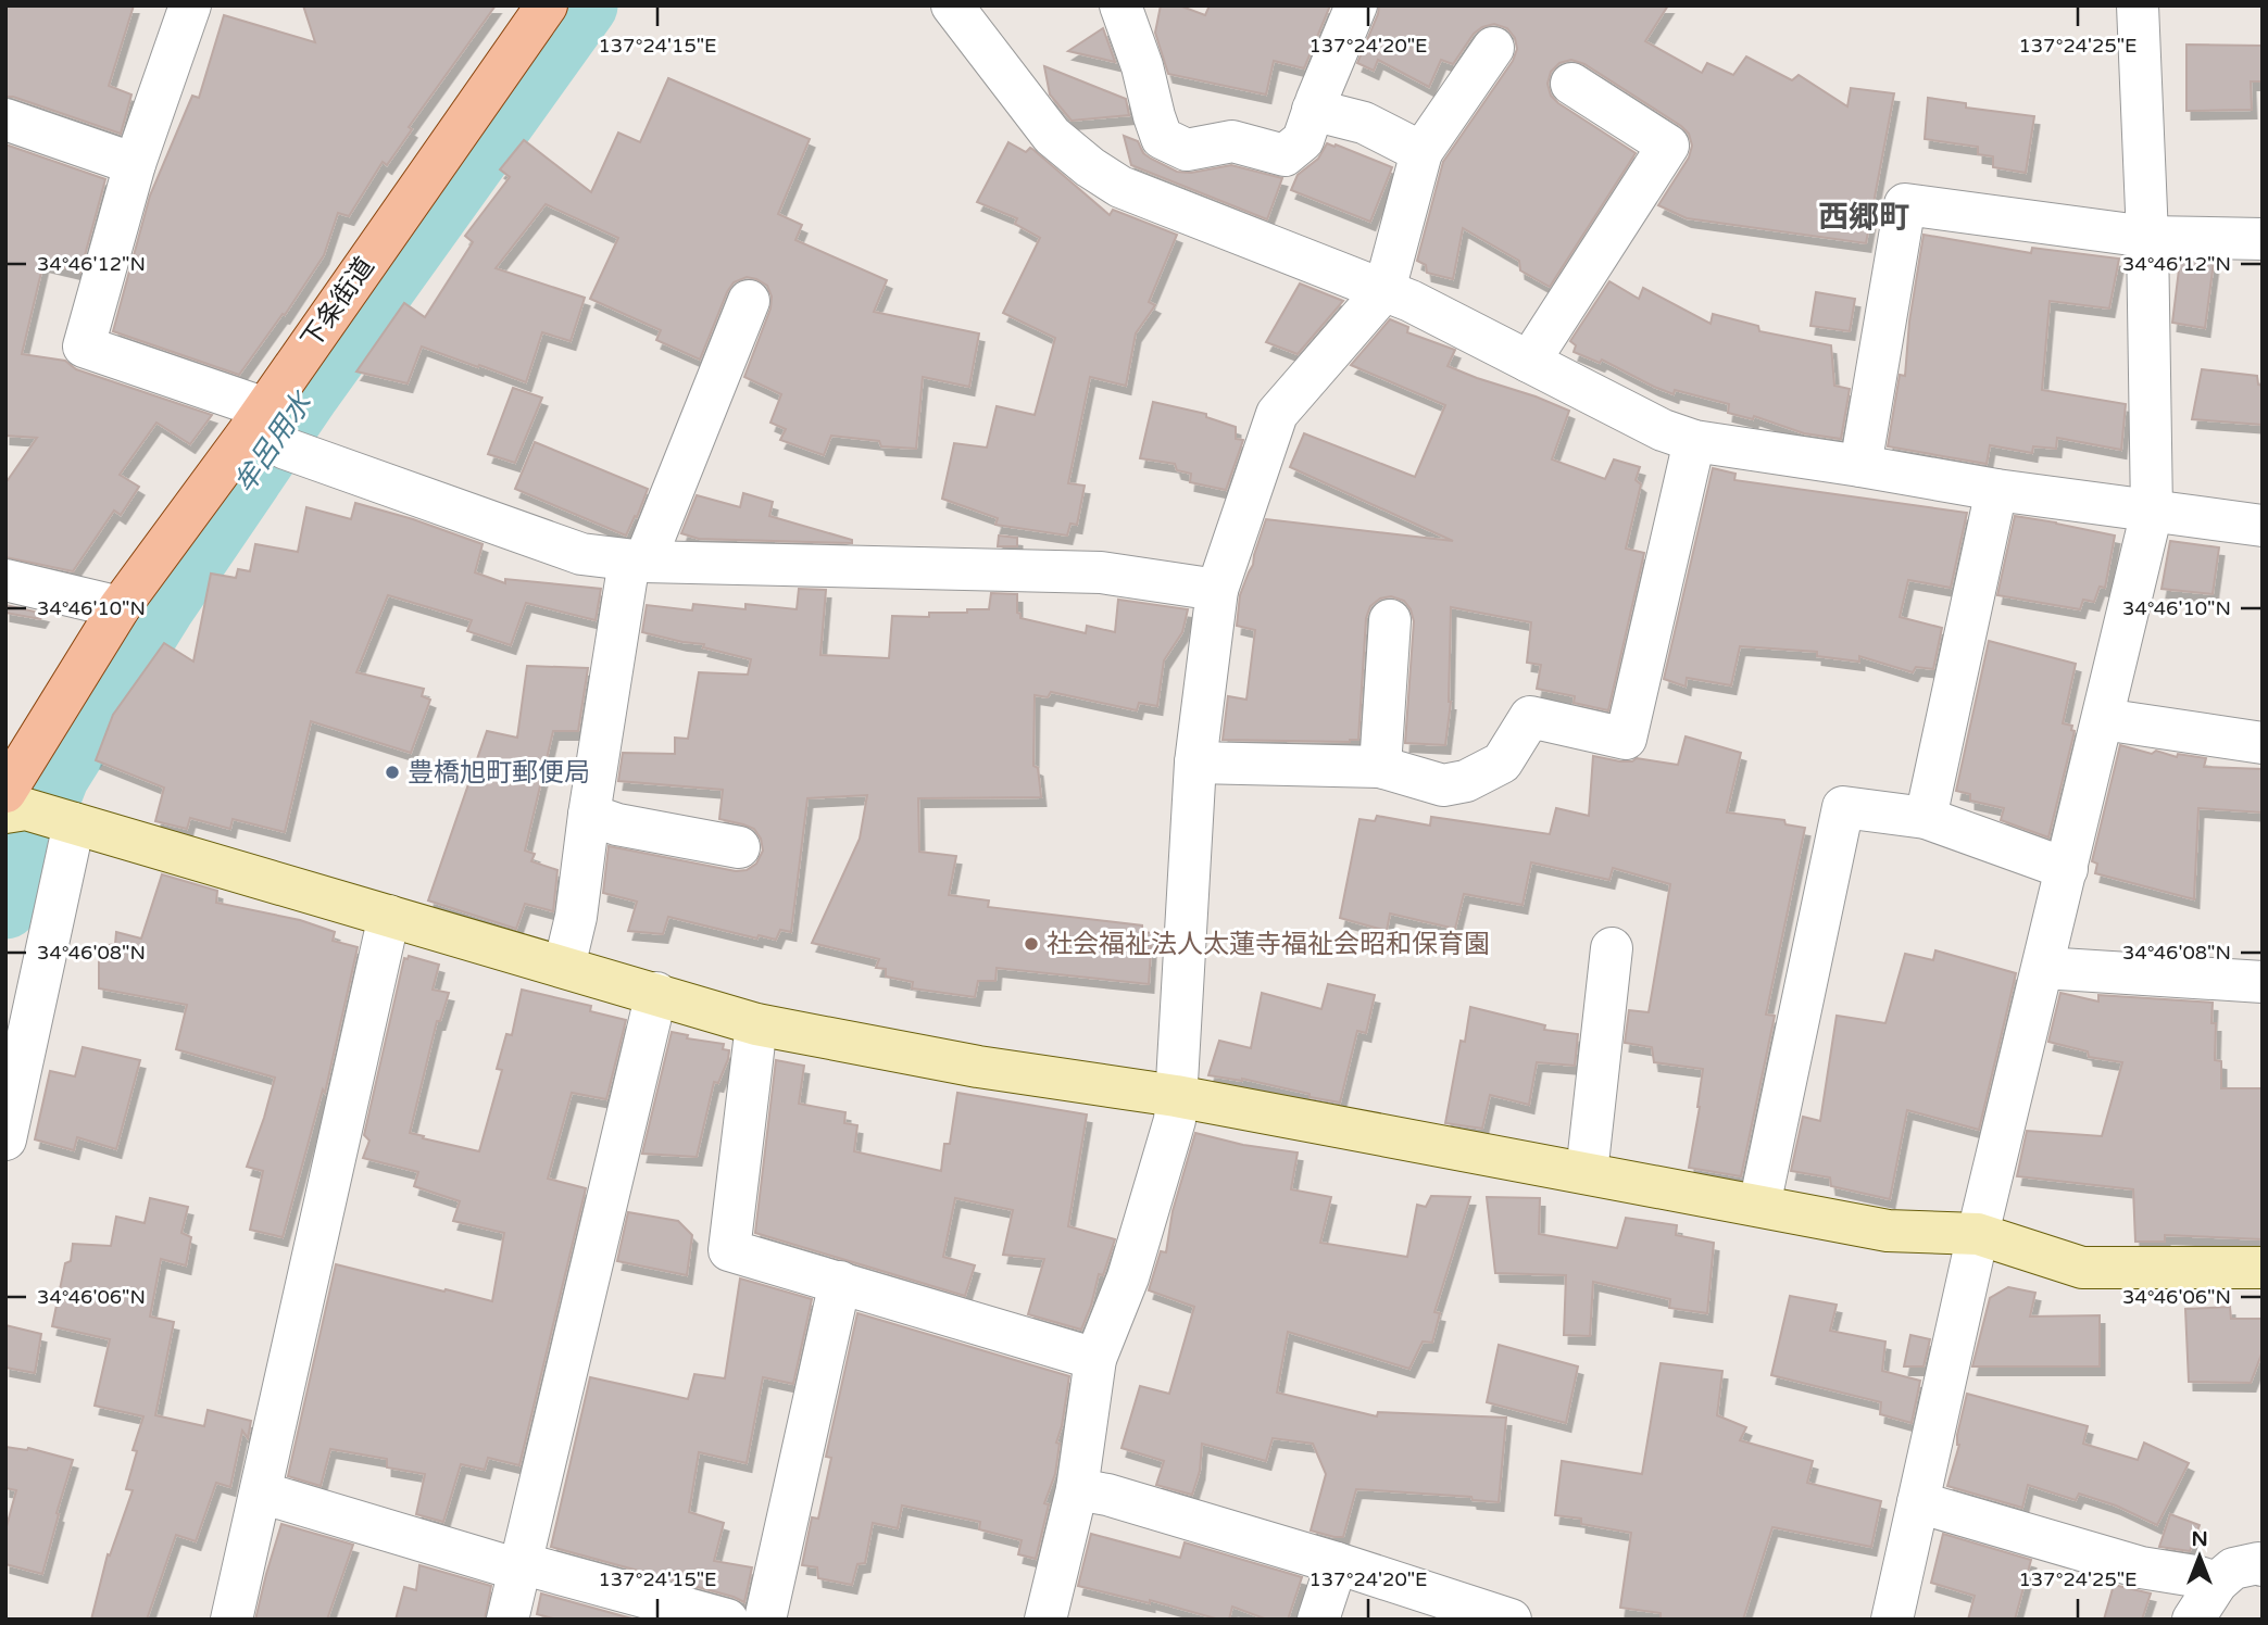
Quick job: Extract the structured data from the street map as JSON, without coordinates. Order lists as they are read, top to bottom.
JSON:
{
  "streets": {
    "main road": ["下条街道"]
  },
  "districts": ["西郷町"],
  "water": ["牟呂用水"],
  "places": ["豊橋旭町郵便局", "社会福祉法人太蓮寺福祉会昭和保育園"],
  "north": "top",
  "coordinates": [
    "137°24'15\"E",
    "137°24'20\"E",
    "137°24'25\"E",
    "34°46'12\"N",
    "34°46'10\"N",
    "34°46'08\"N",
    "34°46'06\"N"
  ]
}
